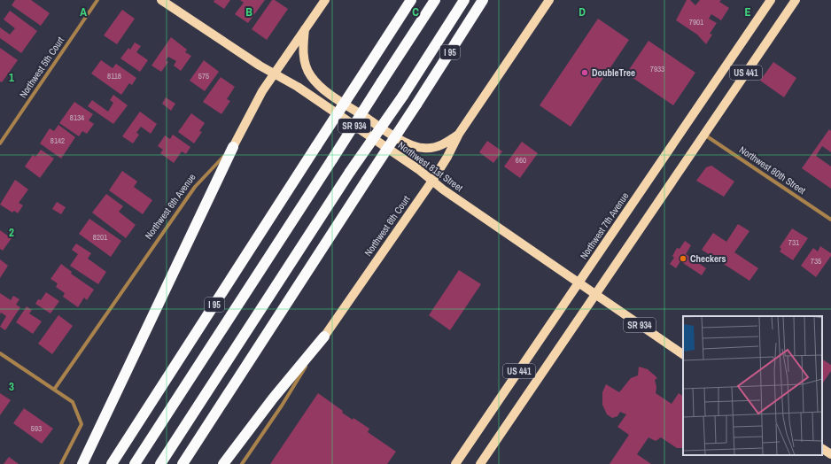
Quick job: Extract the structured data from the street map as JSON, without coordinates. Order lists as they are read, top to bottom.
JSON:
{
  "streets": {
    "highway": ["I 95"],
    "main road": [
      "US 441",
      "SR 934",
      "Northwest 81st Street",
      "Northwest 6th Avenue",
      "Northwest 6th Court",
      "Northwest 7th Avenue"
    ],
    "street": ["Northwest 5th Court", "Northwest 80th Street"]
  },
  "crossings": [
    ["US 441", "Northwest 81st Street"],
    ["US 441", "Northwest 80th Street"],
    ["Northwest 81st Street", "Northwest 6th Avenue"],
    ["Northwest 81st Street", "Northwest 6th Court"],
    ["Northwest 81st Street", "Northwest 7th Avenue"]
  ],
  "places": ["DoubleTree", "Checkers"],
  "house_numbers": [
    "7901",
    "7933",
    "8118",
    "575",
    "8134",
    "8142",
    "660",
    "8201",
    "731",
    "735",
    "593"
  ],
  "grid": {
    "columns": [
      "A",
      "B",
      "C",
      "D",
      "E"
    ],
    "rows": ["1", "2", "3"]
  }
}
